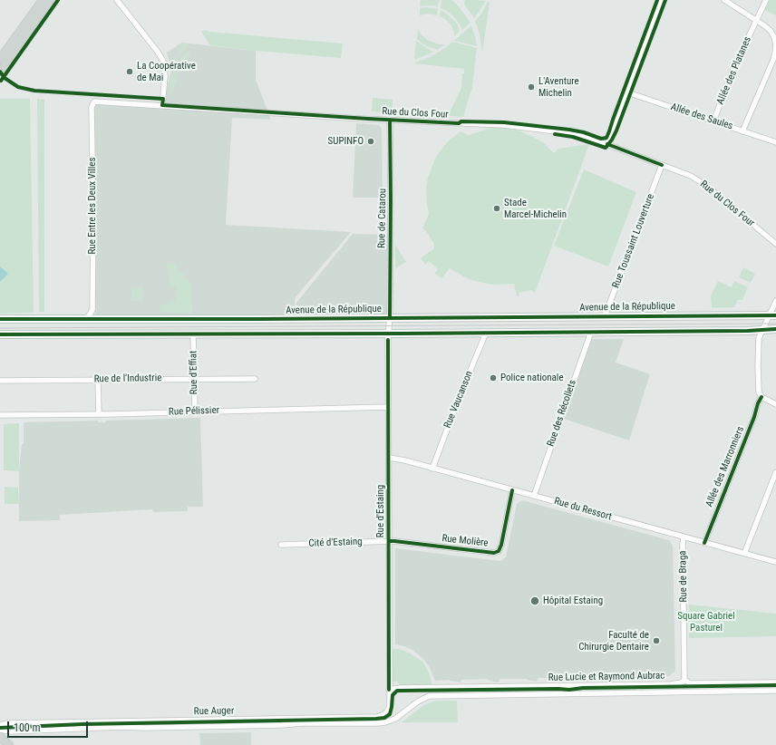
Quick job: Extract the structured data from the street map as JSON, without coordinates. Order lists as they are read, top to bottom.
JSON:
{
  "streets": {
    "main road": ["Avenue de la République"],
    "street": [
      "Allée des Platanes",
      "Rue du Clos Four",
      "Allée des Saules",
      "Rue Entre les Deux Villes",
      "Rue de Catarou",
      "Rue Toussaint Louverture",
      "Rue d'Effiat",
      "Rue de l'Industrie",
      "Rue Vaucanson",
      "Rue Pélissier",
      "Rue des Récollets",
      "Allée des Marronniers",
      "Rue du Ressort",
      "Rue d'Estaing",
      "Rue Molière",
      "Cité d'Estaing",
      "Rue de Braga",
      "Rue Lucie et Raymond Aubrac",
      "Rue Auger"
    ]
  },
  "crossings": [
    ["Allée des Platanes", "Allée des Saules"],
    ["Rue du Clos Four", "Rue Entre les Deux Villes"],
    ["Rue du Clos Four", "Rue de Catarou"],
    ["Rue du Clos Four", "Rue Toussaint Louverture"],
    ["Rue de Catarou", "Avenue de la République"],
    ["Rue de Catarou", "Rue d'Estaing"],
    ["Rue Toussaint Louverture", "Avenue de la République"],
    ["Rue d'Effiat", "Rue de l'Industrie"],
    ["Rue d'Effiat", "Rue Pélissier"],
    ["Rue Vaucanson", "Rue du Ressort"],
    ["Rue Pélissier", "Rue d'Estaing"],
    ["Rue des Récollets", "Rue du Ressort"],
    ["Allée des Marronniers", "Rue du Ressort"],
    ["Rue du Ressort", "Rue d'Estaing"],
    ["Rue du Ressort", "Rue Molière"],
    ["Rue du Ressort", "Rue de Braga"],
    ["Rue d'Estaing", "Rue Molière"],
    ["Rue d'Estaing", "Cité d'Estaing"],
    ["Rue d'Estaing", "Rue Lucie et Raymond Aubrac"],
    ["Rue d'Estaing", "Rue Auger"],
    ["Rue Molière", "Cité d'Estaing"],
    ["Rue de Braga", "Rue Lucie et Raymond Aubrac"],
    ["Rue Lucie et Raymond Aubrac", "Rue Auger"]
  ],
  "parks": ["Square Gabriel Pasturel"],
  "places": [
    "La Coopérative de Mai",
    "L'Aventure Michelin",
    "SUPINFO",
    "Stade Marcel-Michelin",
    "Police nationale",
    "Hôpital Estaing",
    "Faculté de Chirurgie Dentaire"
  ],
  "scale_bar": "100 m"
}
